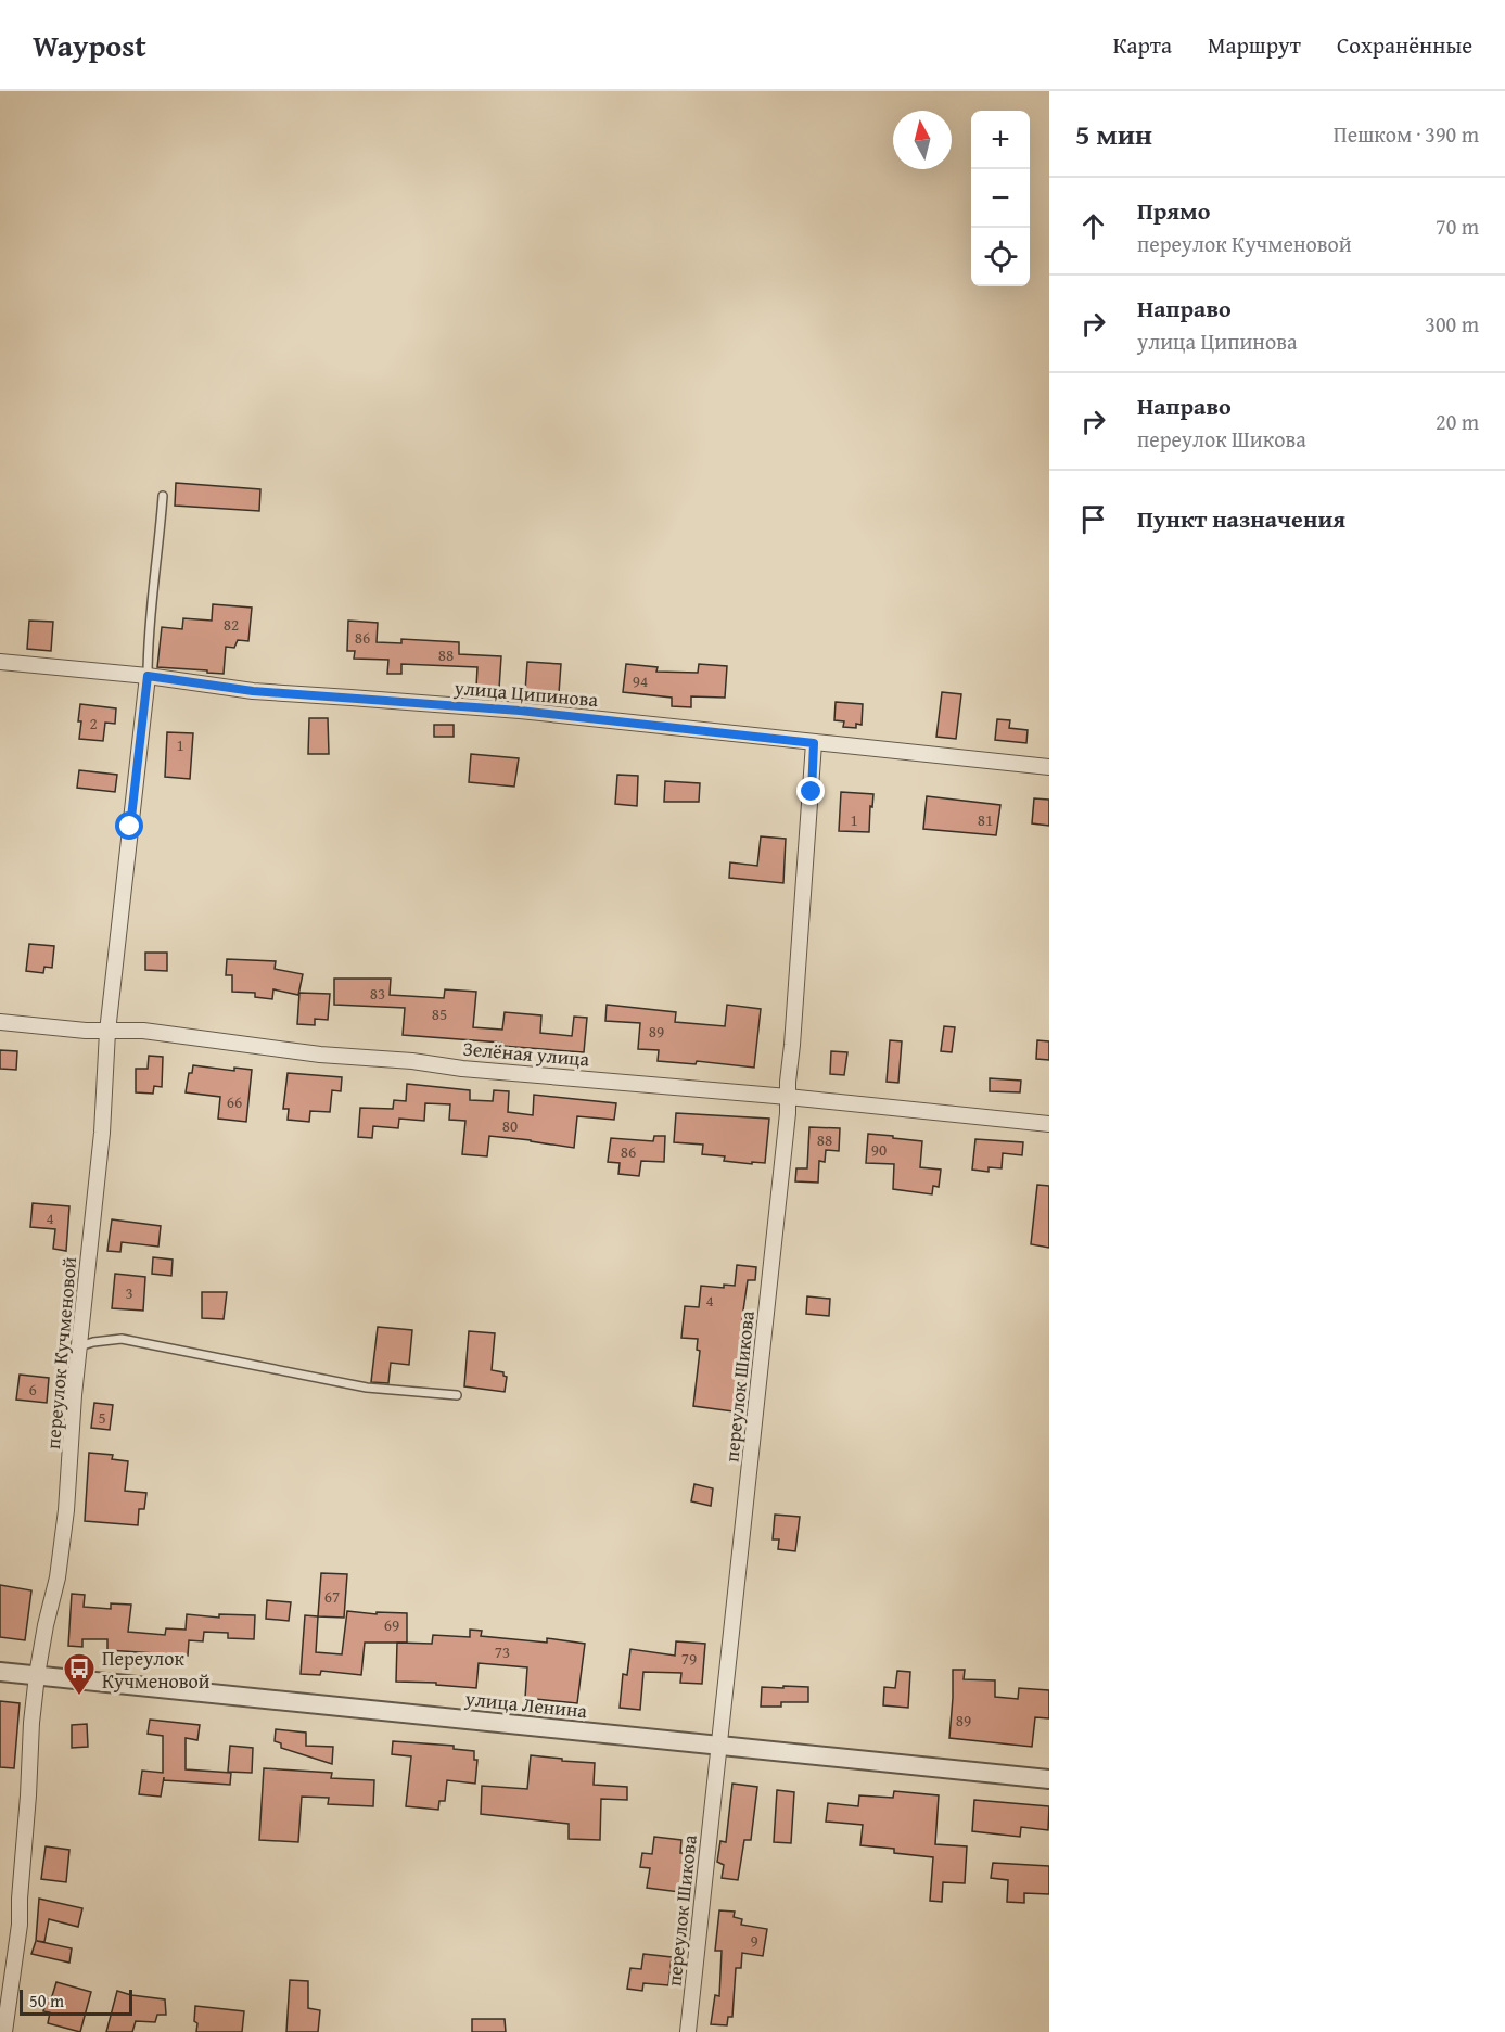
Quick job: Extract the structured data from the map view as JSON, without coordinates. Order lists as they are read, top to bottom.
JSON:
{
  "streets": {
    "street": [
      "улица Ципинова",
      "Зелёная улица",
      "переулок Кучменовой",
      "переулок Шикова",
      "улица Ленина"
    ]
  },
  "crossings": [
    ["улица Ципинова", "переулок Кучменовой"],
    ["улица Ципинова", "переулок Шикова"],
    ["Зелёная улица", "переулок Кучменовой"],
    ["Зелёная улица", "переулок Шикова"],
    ["переулок Кучменовой", "улица Ленина"],
    ["переулок Шикова", "улица Ленина"]
  ],
  "places": {
    "bus stop": ["Переулок Кучменовой"]
  },
  "house_numbers": [
    "82",
    "86",
    "88",
    "94",
    "2",
    "1",
    "1",
    "81",
    "83",
    "85",
    "89",
    "66",
    "80",
    "88",
    "90",
    "86",
    "4",
    "3",
    "4",
    "6",
    "5",
    "67",
    "69",
    "73",
    "79",
    "89",
    "9"
  ],
  "scale_bar": "50 m",
  "north": "top",
  "page": {
    "header": "Waypost",
    "nav": ["Карта", "Маршрут", "Сохранённые"],
    "heading": ["5 мин", "Пешком · 390 m"],
    "map_buttons": ["+", "−"],
    "list": [
      ["Прямо", "переулок Кучменовой", "70 m"],
      ["Направо", "улица Ципинова", "300 m"],
      ["Направо", "переулок Шикова", "20 m"],
      "Пункт назначения"
    ],
    "scale": "50 m"
  }
}
